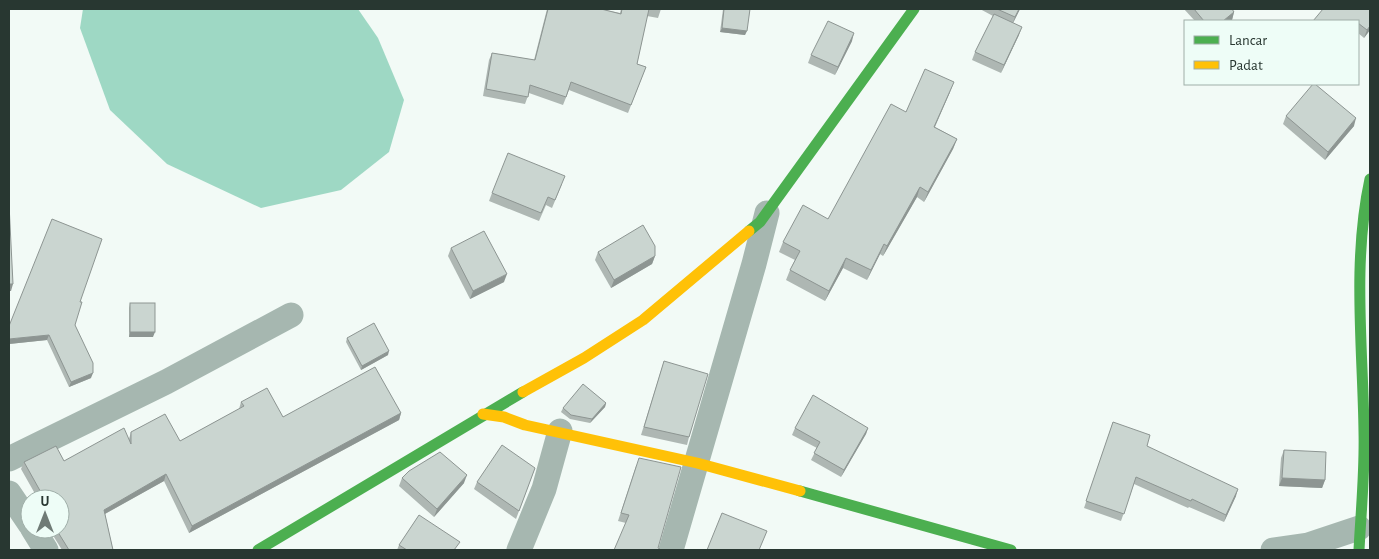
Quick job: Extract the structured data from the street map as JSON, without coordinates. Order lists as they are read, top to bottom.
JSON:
{
  "legend": ["Lancar", "Padat"],
  "north": "top"
}
